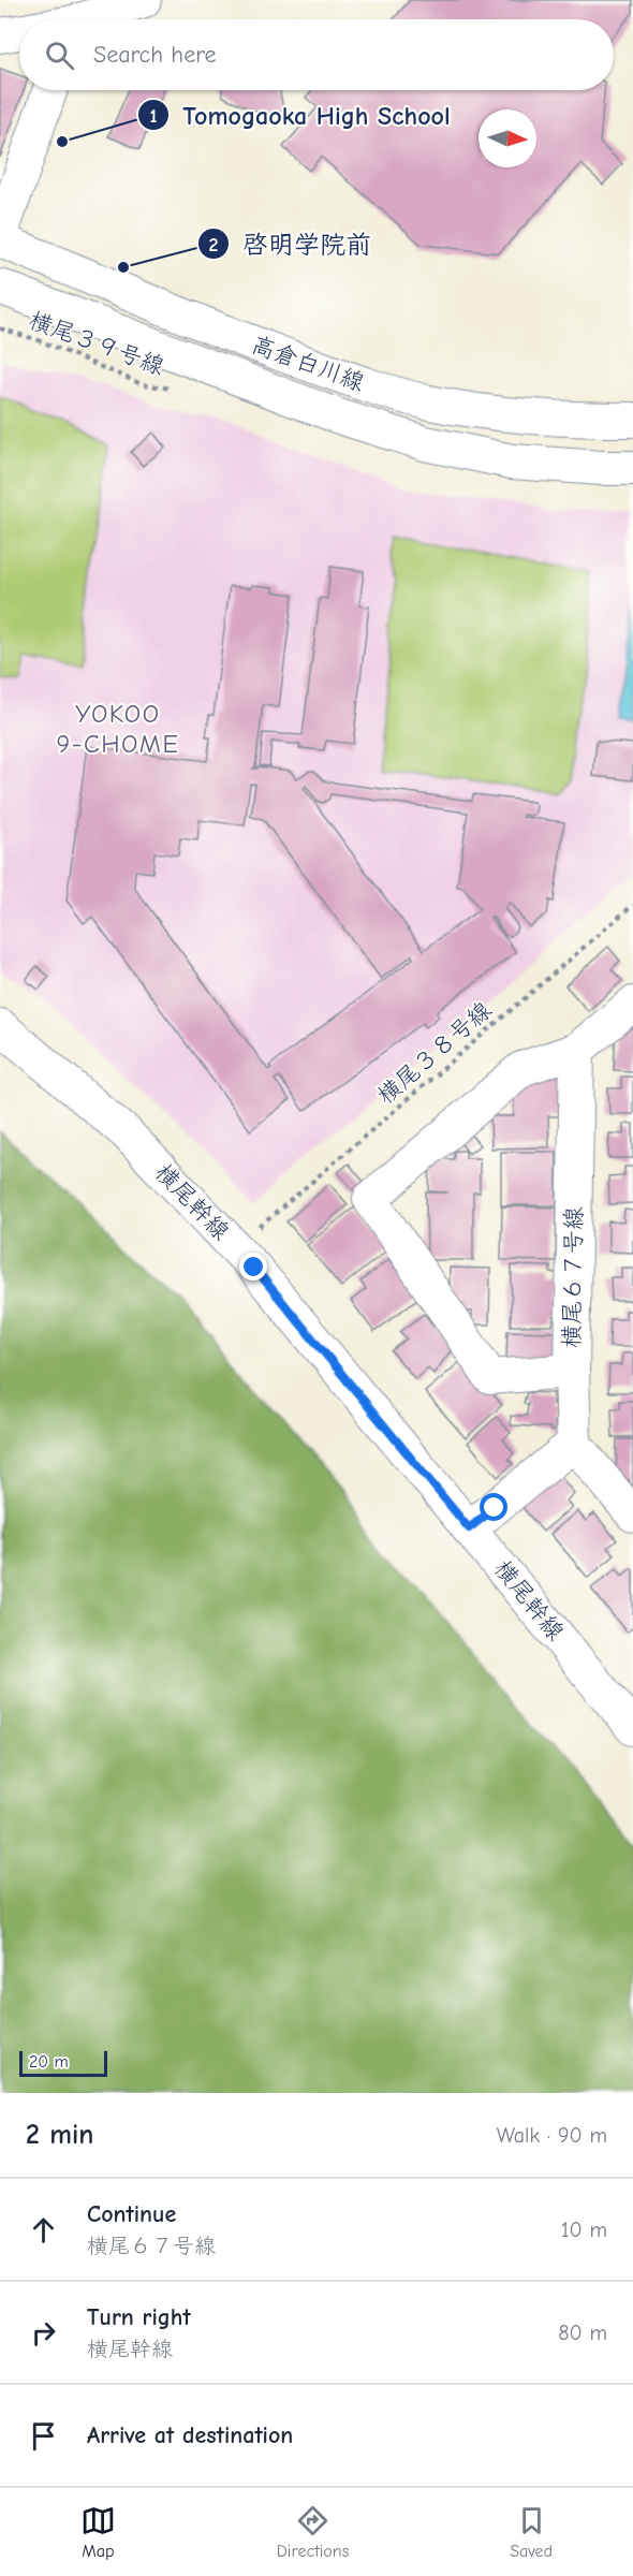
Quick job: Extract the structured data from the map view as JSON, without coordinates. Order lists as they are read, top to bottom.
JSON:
{
  "streets": {
    "street": ["高倉白川線", "横尾幹線", "横尾６７号線"],
    "path": ["横尾３９号線", "横尾３８号線"]
  },
  "districts": ["YOKOO 9-CHOME"],
  "places": ["Tomogaoka High School", "啓明学院前"],
  "scale_bar": "20 m",
  "north": "right",
  "page": {
    "search": "Search here",
    "scale": "20 m",
    "heading": ["2 min", "Walk · 90 m"],
    "list": [
      ["Continue", "横尾６７号線", "10 m"],
      ["Turn right", "横尾幹線", "80 m"],
      "Arrive at destination"
    ],
    "nav": ["Map", "Directions", "Saved"]
  }
}
